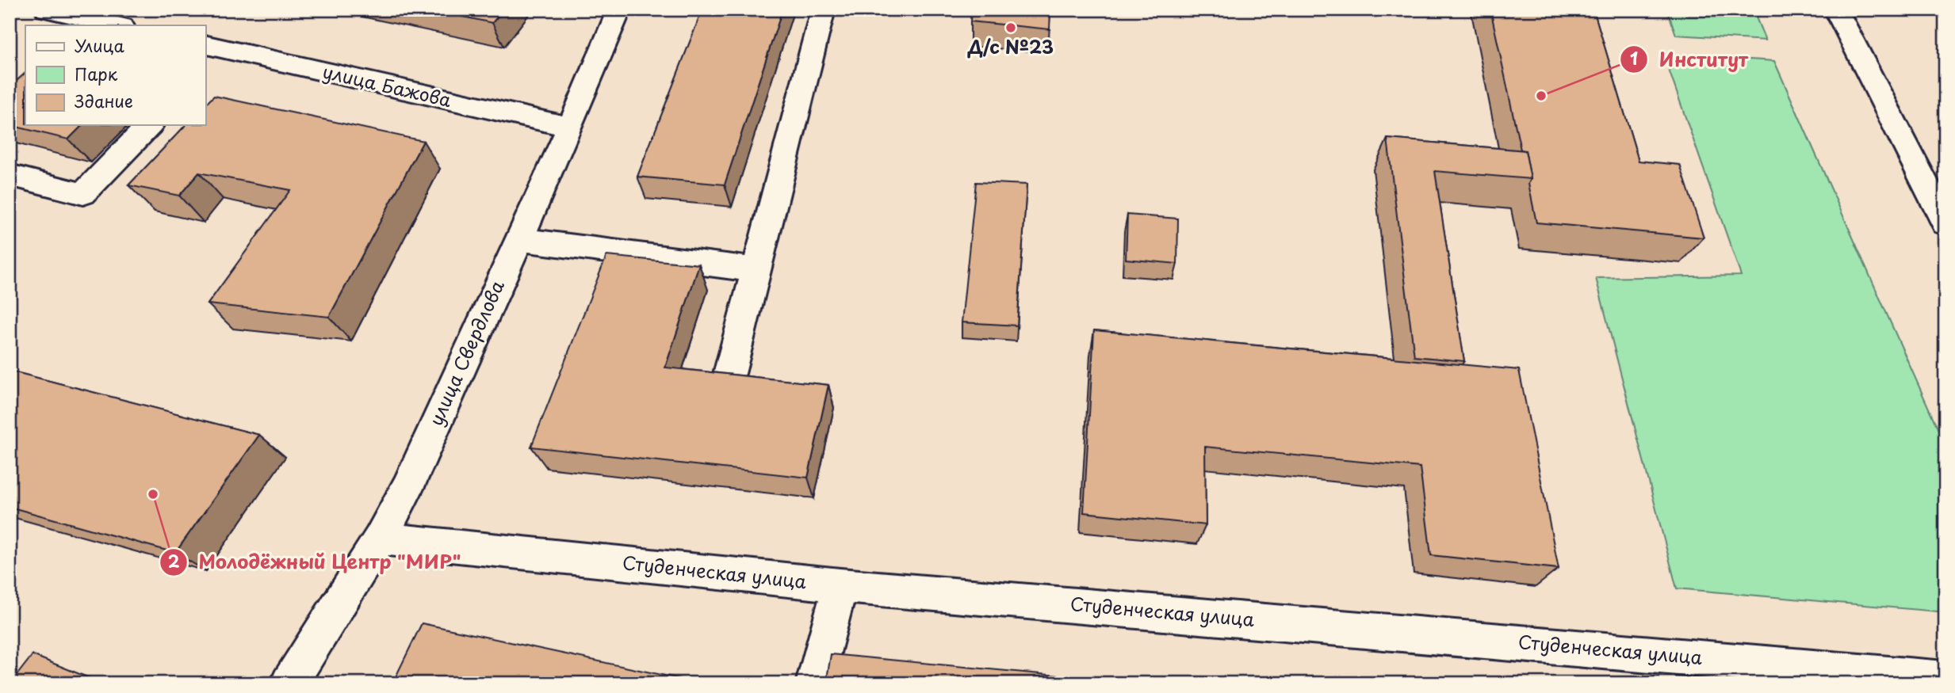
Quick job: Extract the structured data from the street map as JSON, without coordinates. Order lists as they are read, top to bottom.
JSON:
{
  "streets": {
    "street": ["улица Бажова", "улица Свердлова", "Студенческая улица"]
  },
  "crossings": [
    ["улица Бажова", "улица Свердлова"],
    ["улица Свердлова", "Студенческая улица"]
  ],
  "places": ["Д/с №23", "Институт", "Молодёжный Центр \"МИР\""],
  "legend": ["Улица", "Парк", "Здание"]
}
